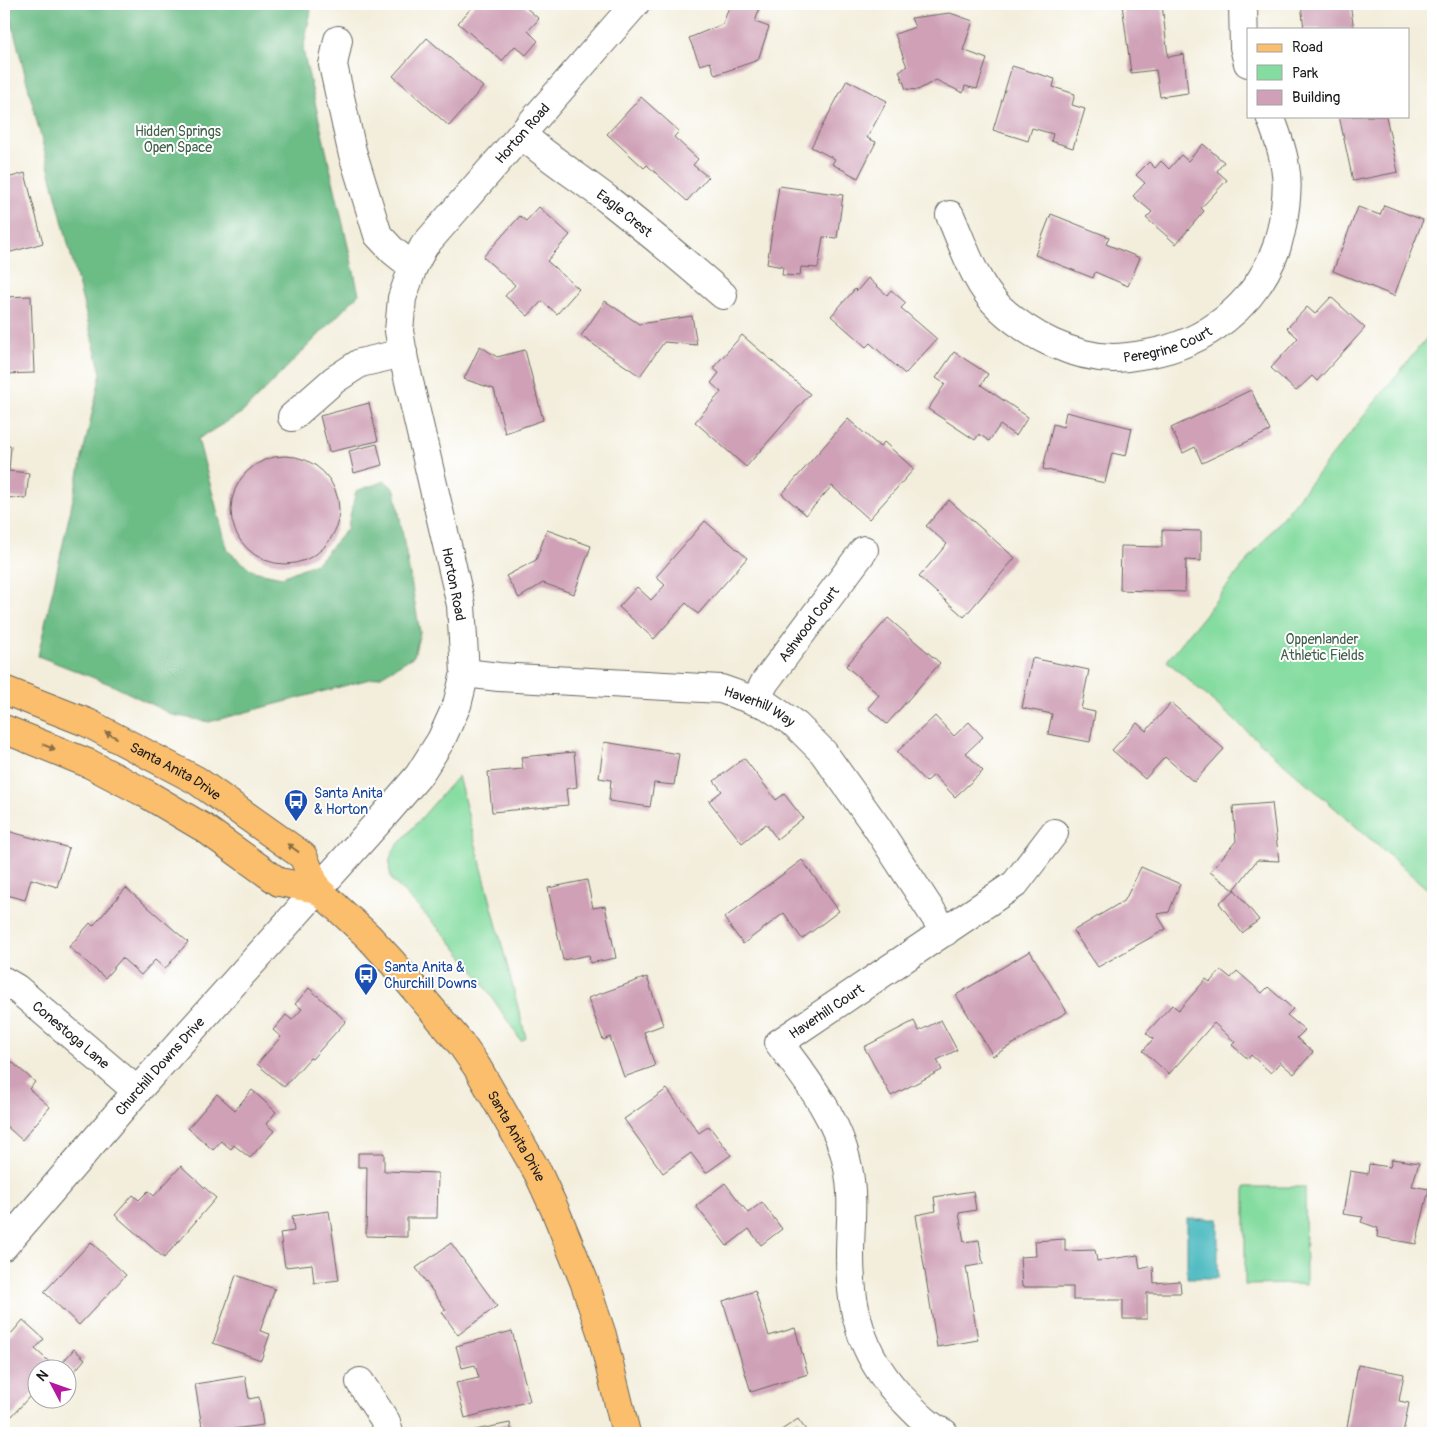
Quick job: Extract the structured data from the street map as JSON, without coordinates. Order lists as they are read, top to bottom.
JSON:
{
  "streets": {
    "main road": ["Santa Anita Drive"],
    "street": [
      "Horton Road",
      "Eagle Crest",
      "Peregrine Court",
      "Ashwood Court",
      "Haverhill Way",
      "Haverhill Court",
      "Conestoga Lane",
      "Churchill Downs Drive"
    ]
  },
  "crossings": [
    ["Horton Road", "Eagle Crest"],
    ["Horton Road", "Haverhill Way"],
    ["Horton Road", "Santa Anita Drive"],
    ["Horton Road", "Churchill Downs Drive"],
    ["Ashwood Court", "Haverhill Way"],
    ["Haverhill Way", "Haverhill Court"],
    ["Santa Anita Drive", "Churchill Downs Drive"],
    ["Conestoga Lane", "Churchill Downs Drive"]
  ],
  "parks": ["Hidden Springs Open Space", "Oppenlander Athletic Fields"],
  "places": {
    "bus stop": ["Santa Anita & Horton", "Santa Anita & Churchill Downs"]
  },
  "legend": ["Road", "Park", "Building"],
  "north": "top left"
}
